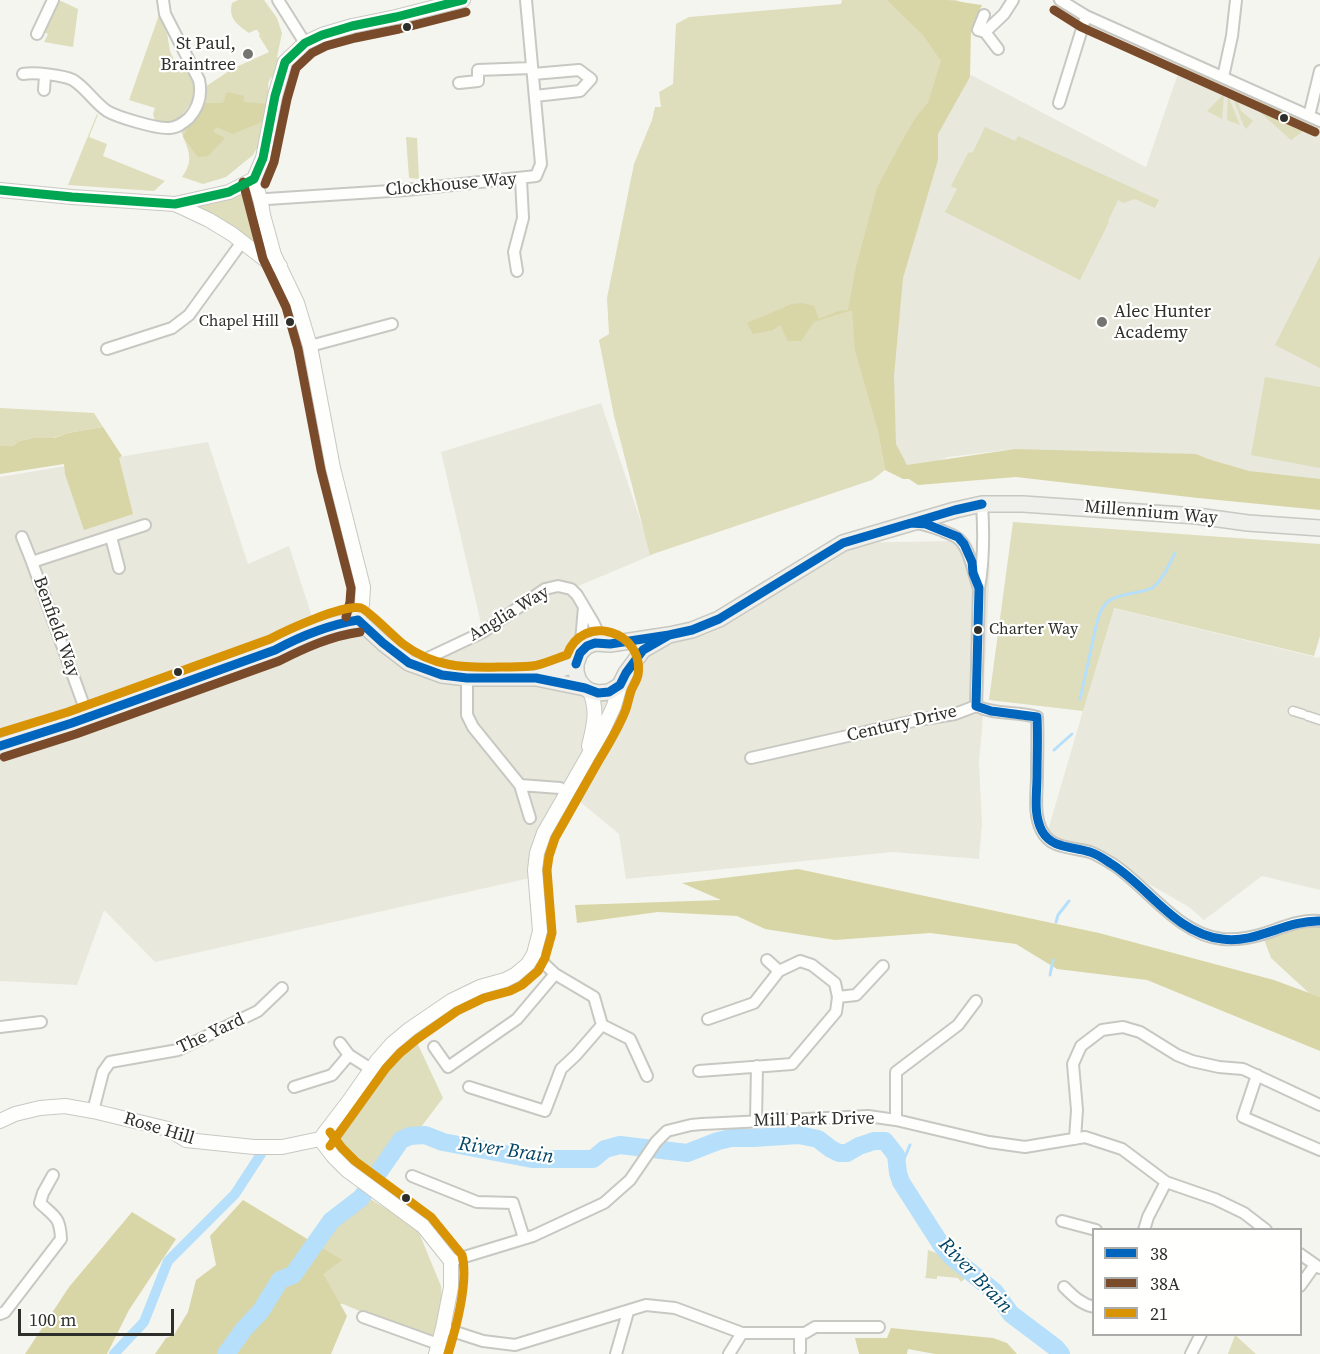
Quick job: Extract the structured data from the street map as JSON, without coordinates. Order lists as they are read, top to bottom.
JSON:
{
  "streets": {
    "main road": ["Millennium Way"],
    "street": [
      "Clockhouse Way",
      "Anglia Way",
      "Benfield Way",
      "Century Drive",
      "The Yard",
      "Mill Park Drive",
      "Rose Hill"
    ]
  },
  "crossings": [
    ["Millennium Way", "Century Drive"],
    ["The Yard", "Rose Hill"]
  ],
  "water": ["River Brain"],
  "places": [
    "St Paul, Braintree",
    "Chapel Hill",
    "Alec Hunter Academy",
    "Charter Way"
  ],
  "lines": ["transit line 38A", "transit line 38", "transit line 21"],
  "legend": ["38", "38A", "21"],
  "scale_bar": "100 m"
}
